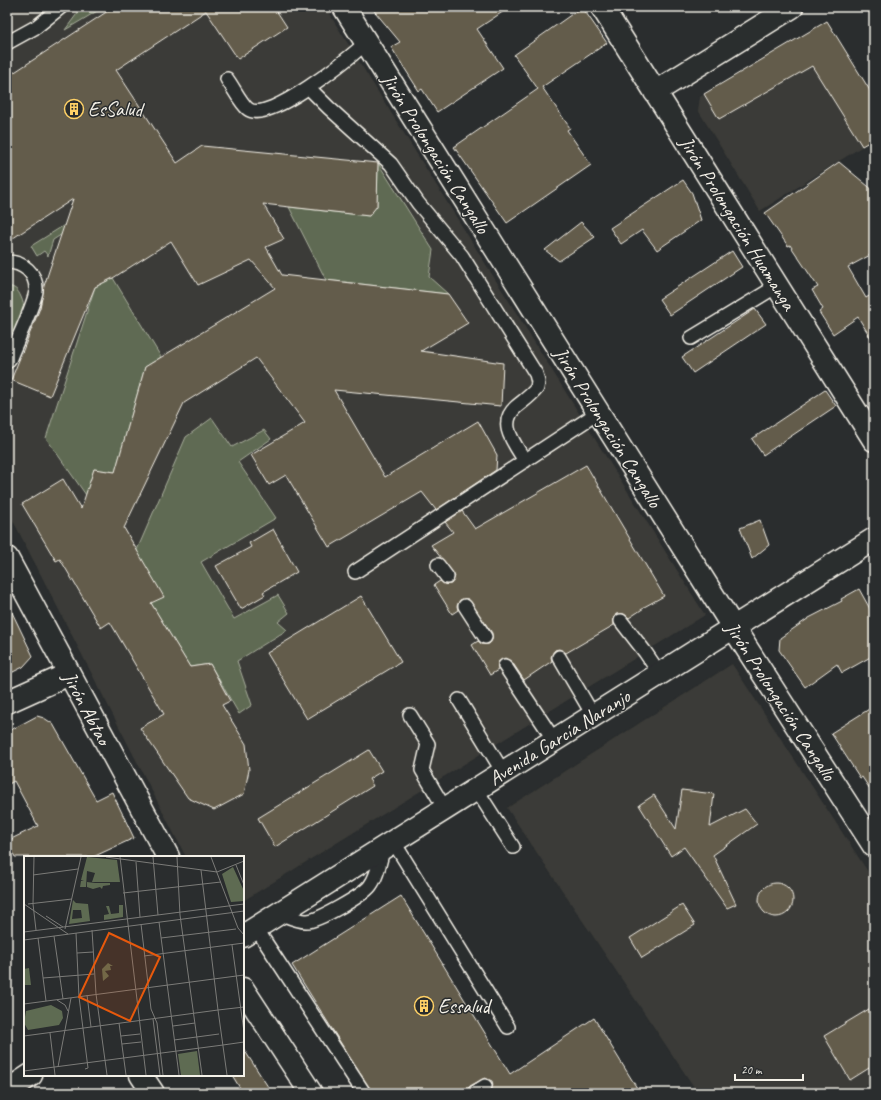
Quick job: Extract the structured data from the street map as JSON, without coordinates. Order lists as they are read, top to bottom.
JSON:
{
  "streets": {
    "street": [
      "Jirón Prolongación Cangallo",
      "Jirón Prolongación Huamanga",
      "Jirón Abtao",
      "Avenida García Naranjo"
    ]
  },
  "crossings": [
    ["Jirón Prolongación Cangallo", "Avenida García Naranjo"]
  ],
  "places": {
    "building": ["EsSalud", "Essalud"]
  },
  "scale_bar": "20 m"
}
